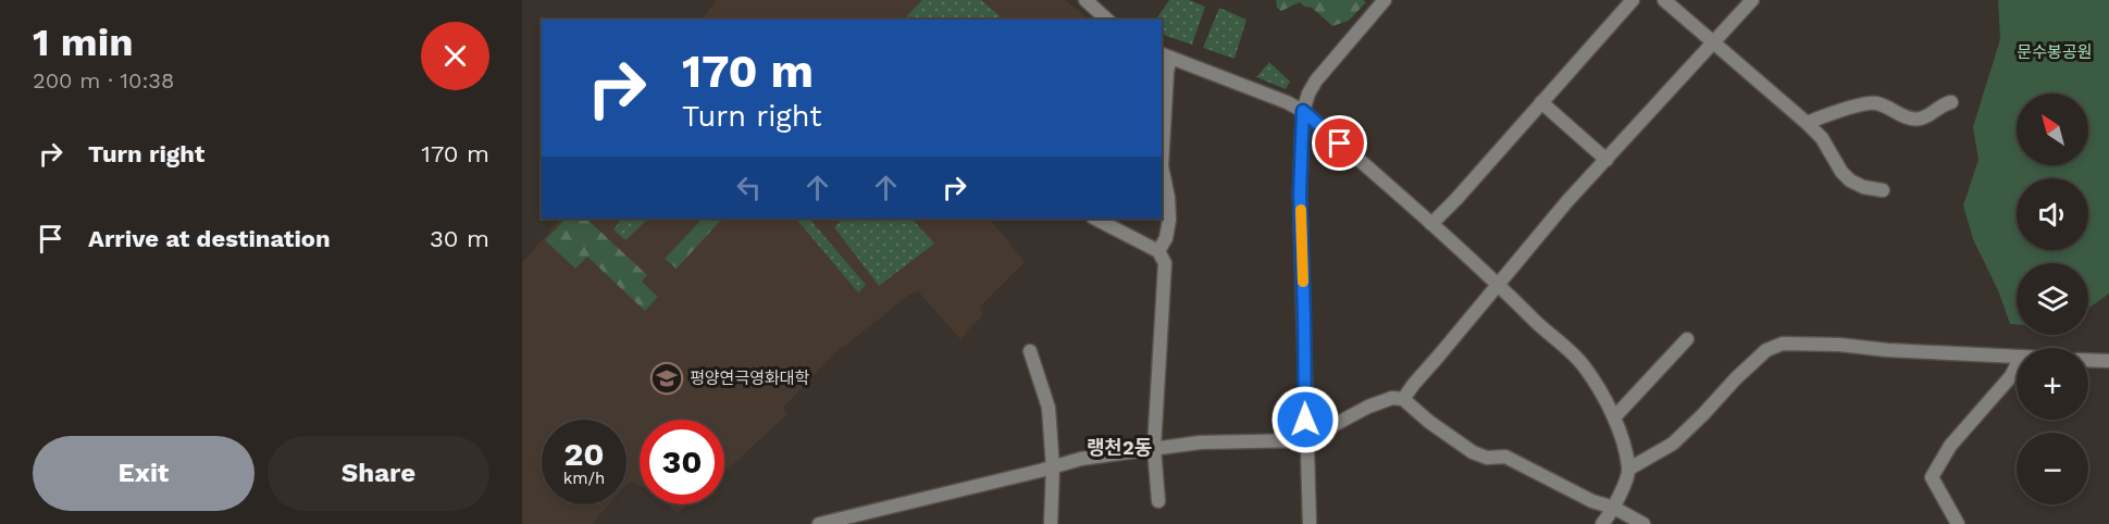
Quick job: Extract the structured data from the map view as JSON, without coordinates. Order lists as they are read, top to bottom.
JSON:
{
  "districts": ["랭천2동"],
  "parks": ["문수봉공원"],
  "places": {
    "school or university": ["평양연극영화대학"]
  },
  "north": "top left",
  "page": {
    "heading": ["1 min", "200 m · 10:38"],
    "turn": ["170 m", "Turn right"],
    "map_buttons": ["+", "−"],
    "list": [
      {
        "name": "Turn right",
        "value": "170 m"
      },
      {
        "name": "Arrive at destination",
        "value": "30 m"
      }
    ],
    "speed": "20 km/h",
    "limit": "30",
    "buttons": ["Exit", "Share"]
  }
}
